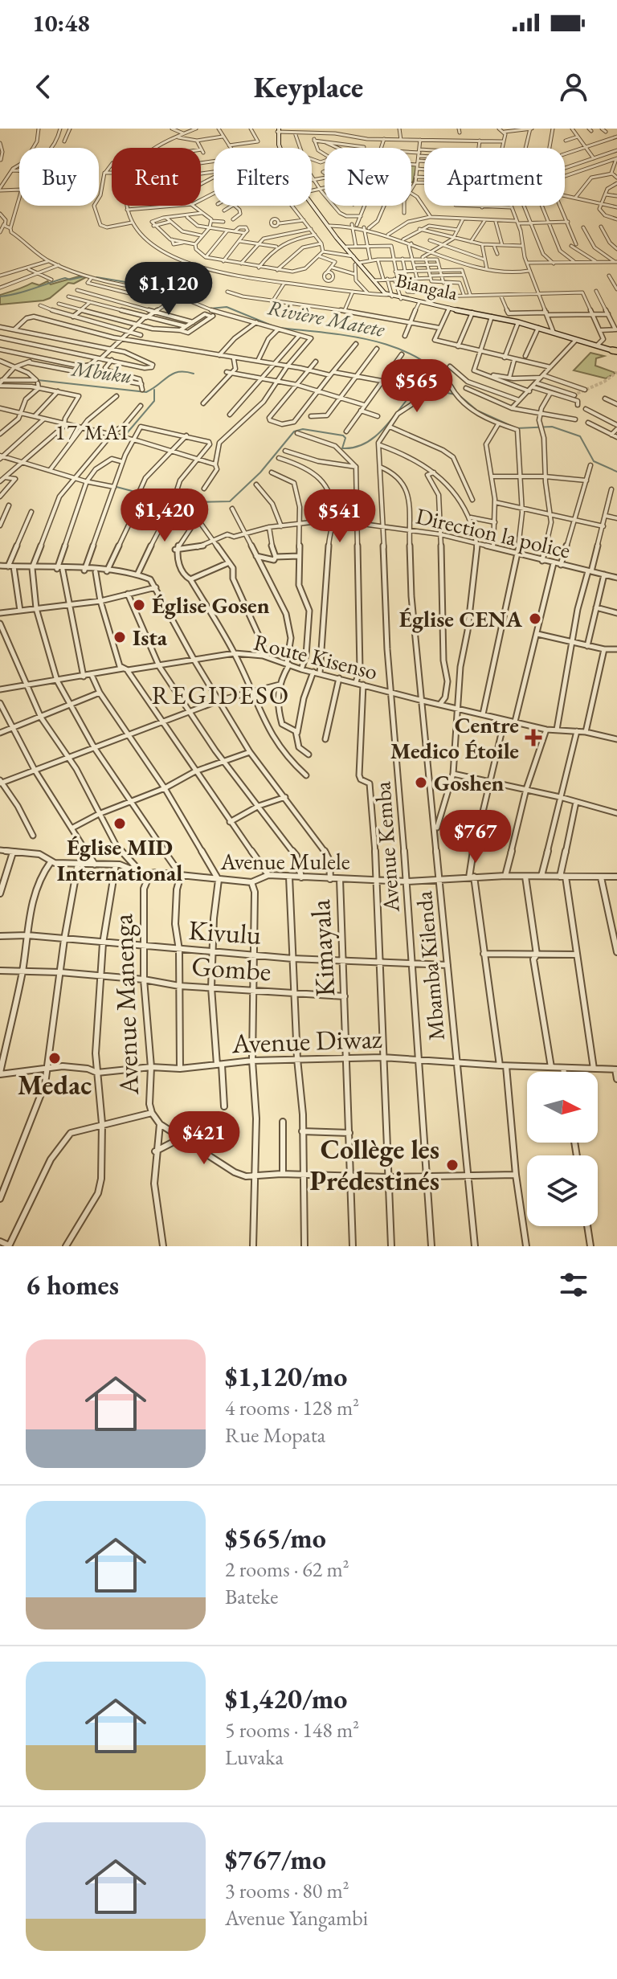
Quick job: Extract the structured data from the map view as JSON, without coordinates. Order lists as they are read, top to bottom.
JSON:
{
  "streets": {
    "street": [
      "Biangala",
      "Direction la police",
      "Route Kisenso",
      "Avenue Kemba",
      "Avenue Mulele",
      "Kivulu",
      "Kimayala",
      "Mbamba Kilenda",
      "Gombe",
      "Avenue Manenga",
      "Avenue Diwaz"
    ]
  },
  "crossings": [
    ["Direction la police", "Avenue Kemba"],
    ["Direction la police", "Mbamba Kilenda"],
    ["Route Kisenso", "Avenue Kemba"],
    ["Route Kisenso", "Mbamba Kilenda"],
    ["Avenue Kemba", "Avenue Mulele"],
    ["Avenue Kemba", "Kivulu"],
    ["Avenue Kemba", "Mbamba Kilenda"],
    ["Avenue Kemba", "Avenue Diwaz"],
    ["Avenue Mulele", "Kimayala"],
    ["Avenue Mulele", "Mbamba Kilenda"],
    ["Avenue Mulele", "Avenue Manenga"],
    ["Kivulu", "Kimayala"],
    ["Kivulu", "Mbamba Kilenda"],
    ["Kivulu", "Avenue Manenga"],
    ["Kimayala", "Gombe"],
    ["Kimayala", "Avenue Diwaz"],
    ["Mbamba Kilenda", "Avenue Diwaz"],
    ["Gombe", "Avenue Manenga"],
    ["Avenue Manenga", "Avenue Diwaz"]
  ],
  "districts": ["17 MAI", "REGIDESO"],
  "water": ["Rivière Matete", "Mbuku"],
  "places": {
    "other": [
      "Église Gosen",
      "Église CENA",
      "Ista",
      "Goshen",
      "Église MID International",
      "Medac",
      "Collège les Prédestinés"
    ],
    "health": ["Centre Medico Étoile"]
  },
  "north": "right",
  "page": {
    "status": "10:48",
    "header": "Keyplace",
    "chip": [
      "Buy",
      "Rent",
      "Filters",
      "New",
      "Apartment"
    ],
    "price": [
      "$1,120",
      "$565",
      "$1,420",
      "$541",
      "$767",
      "$421"
    ],
    "heading": "6 homes",
    "list": [
      {
        "name": "$1,120/mo",
        "note": "4 rooms · 128 m² · Rue Mopata"
      },
      {
        "name": "$565/mo",
        "note": "2 rooms · 62 m² · Bateke"
      },
      {
        "name": "$1,420/mo",
        "note": "5 rooms · 148 m² · Luvaka"
      },
      {
        "name": "$767/mo",
        "note": "3 rooms · 80 m² · Avenue Yangambi"
      }
    ]
  }
}
